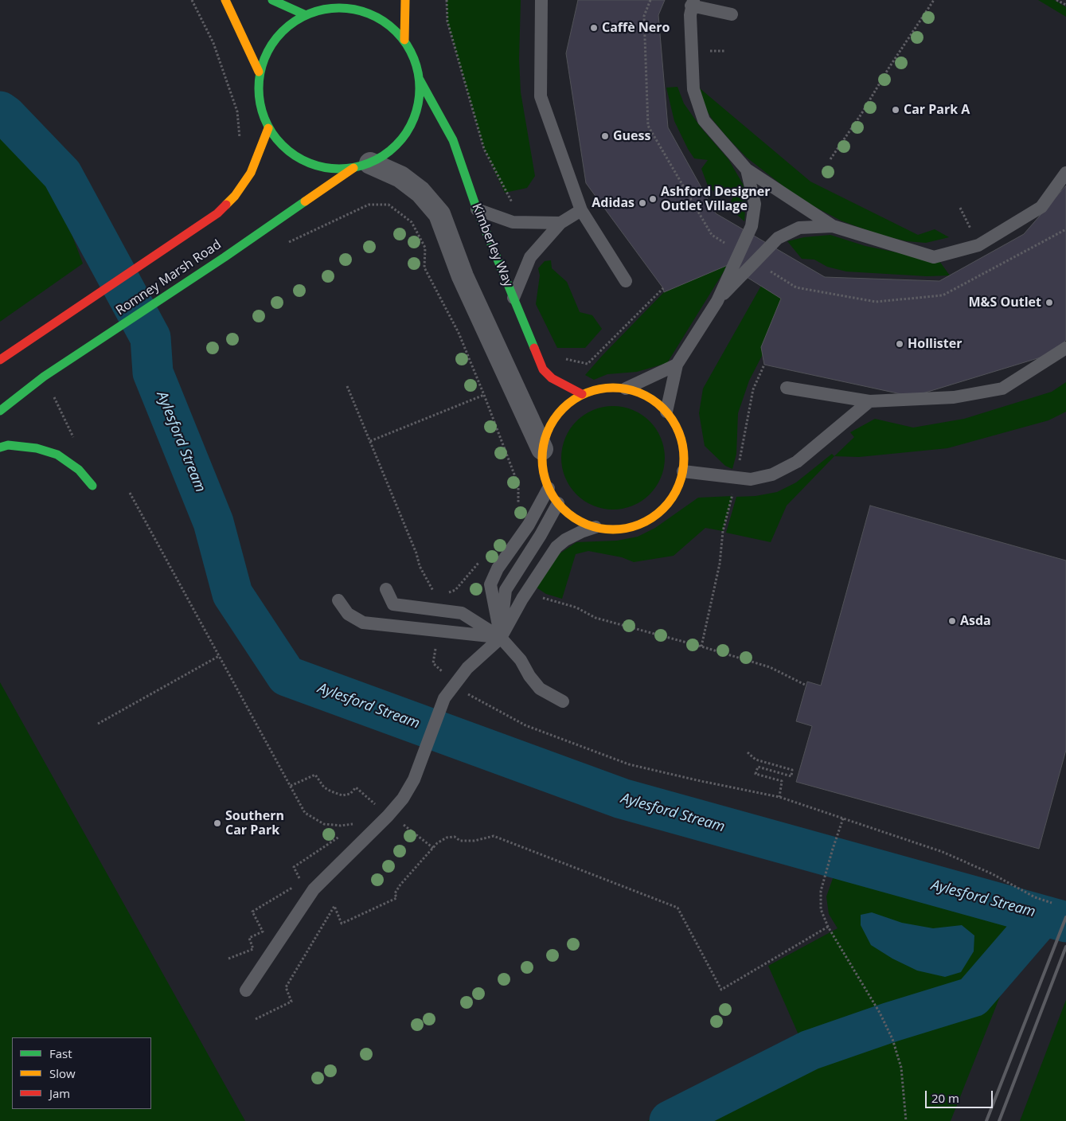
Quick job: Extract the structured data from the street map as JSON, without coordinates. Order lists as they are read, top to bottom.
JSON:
{
  "streets": {
    "main road": ["Kimberley Way", "Romney Marsh Road"]
  },
  "crossings": [
    ["Kimberley Way", "Romney Marsh Road"]
  ],
  "water": ["Aylesford Stream"],
  "places": [
    "Caffè Nero",
    "Car Park A",
    "Guess",
    "Ashford Designer Outlet Village",
    "Adidas",
    "M&S Outlet",
    "Hollister",
    "Asda",
    "Southern Car Park"
  ],
  "legend": ["Fast", "Slow", "Jam"],
  "scale_bar": "20 m"
}
